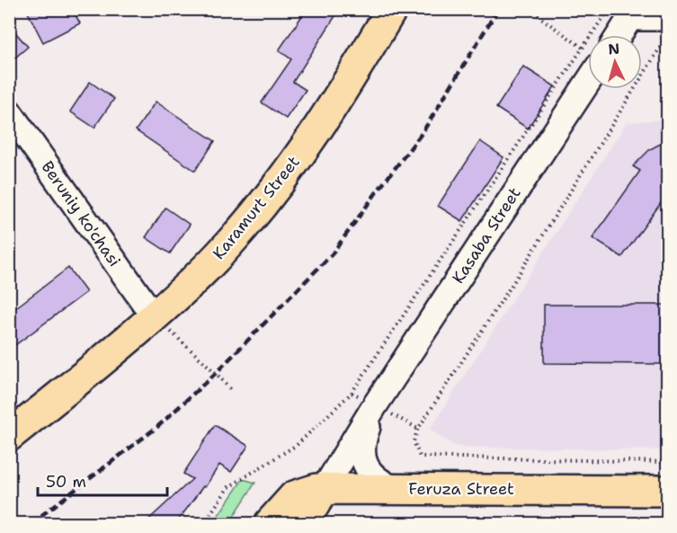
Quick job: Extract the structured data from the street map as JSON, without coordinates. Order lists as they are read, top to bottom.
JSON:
{
  "streets": {
    "main road": ["Karamurt Street", "Feruza Street"],
    "street": ["Beruniy ko'chasi", "Kasaba Street"]
  },
  "crossings": [
    ["Karamurt Street", "Beruniy ko'chasi"],
    ["Kasaba Street", "Feruza Street"]
  ],
  "scale_bar": "50 m",
  "north": "top"
}
